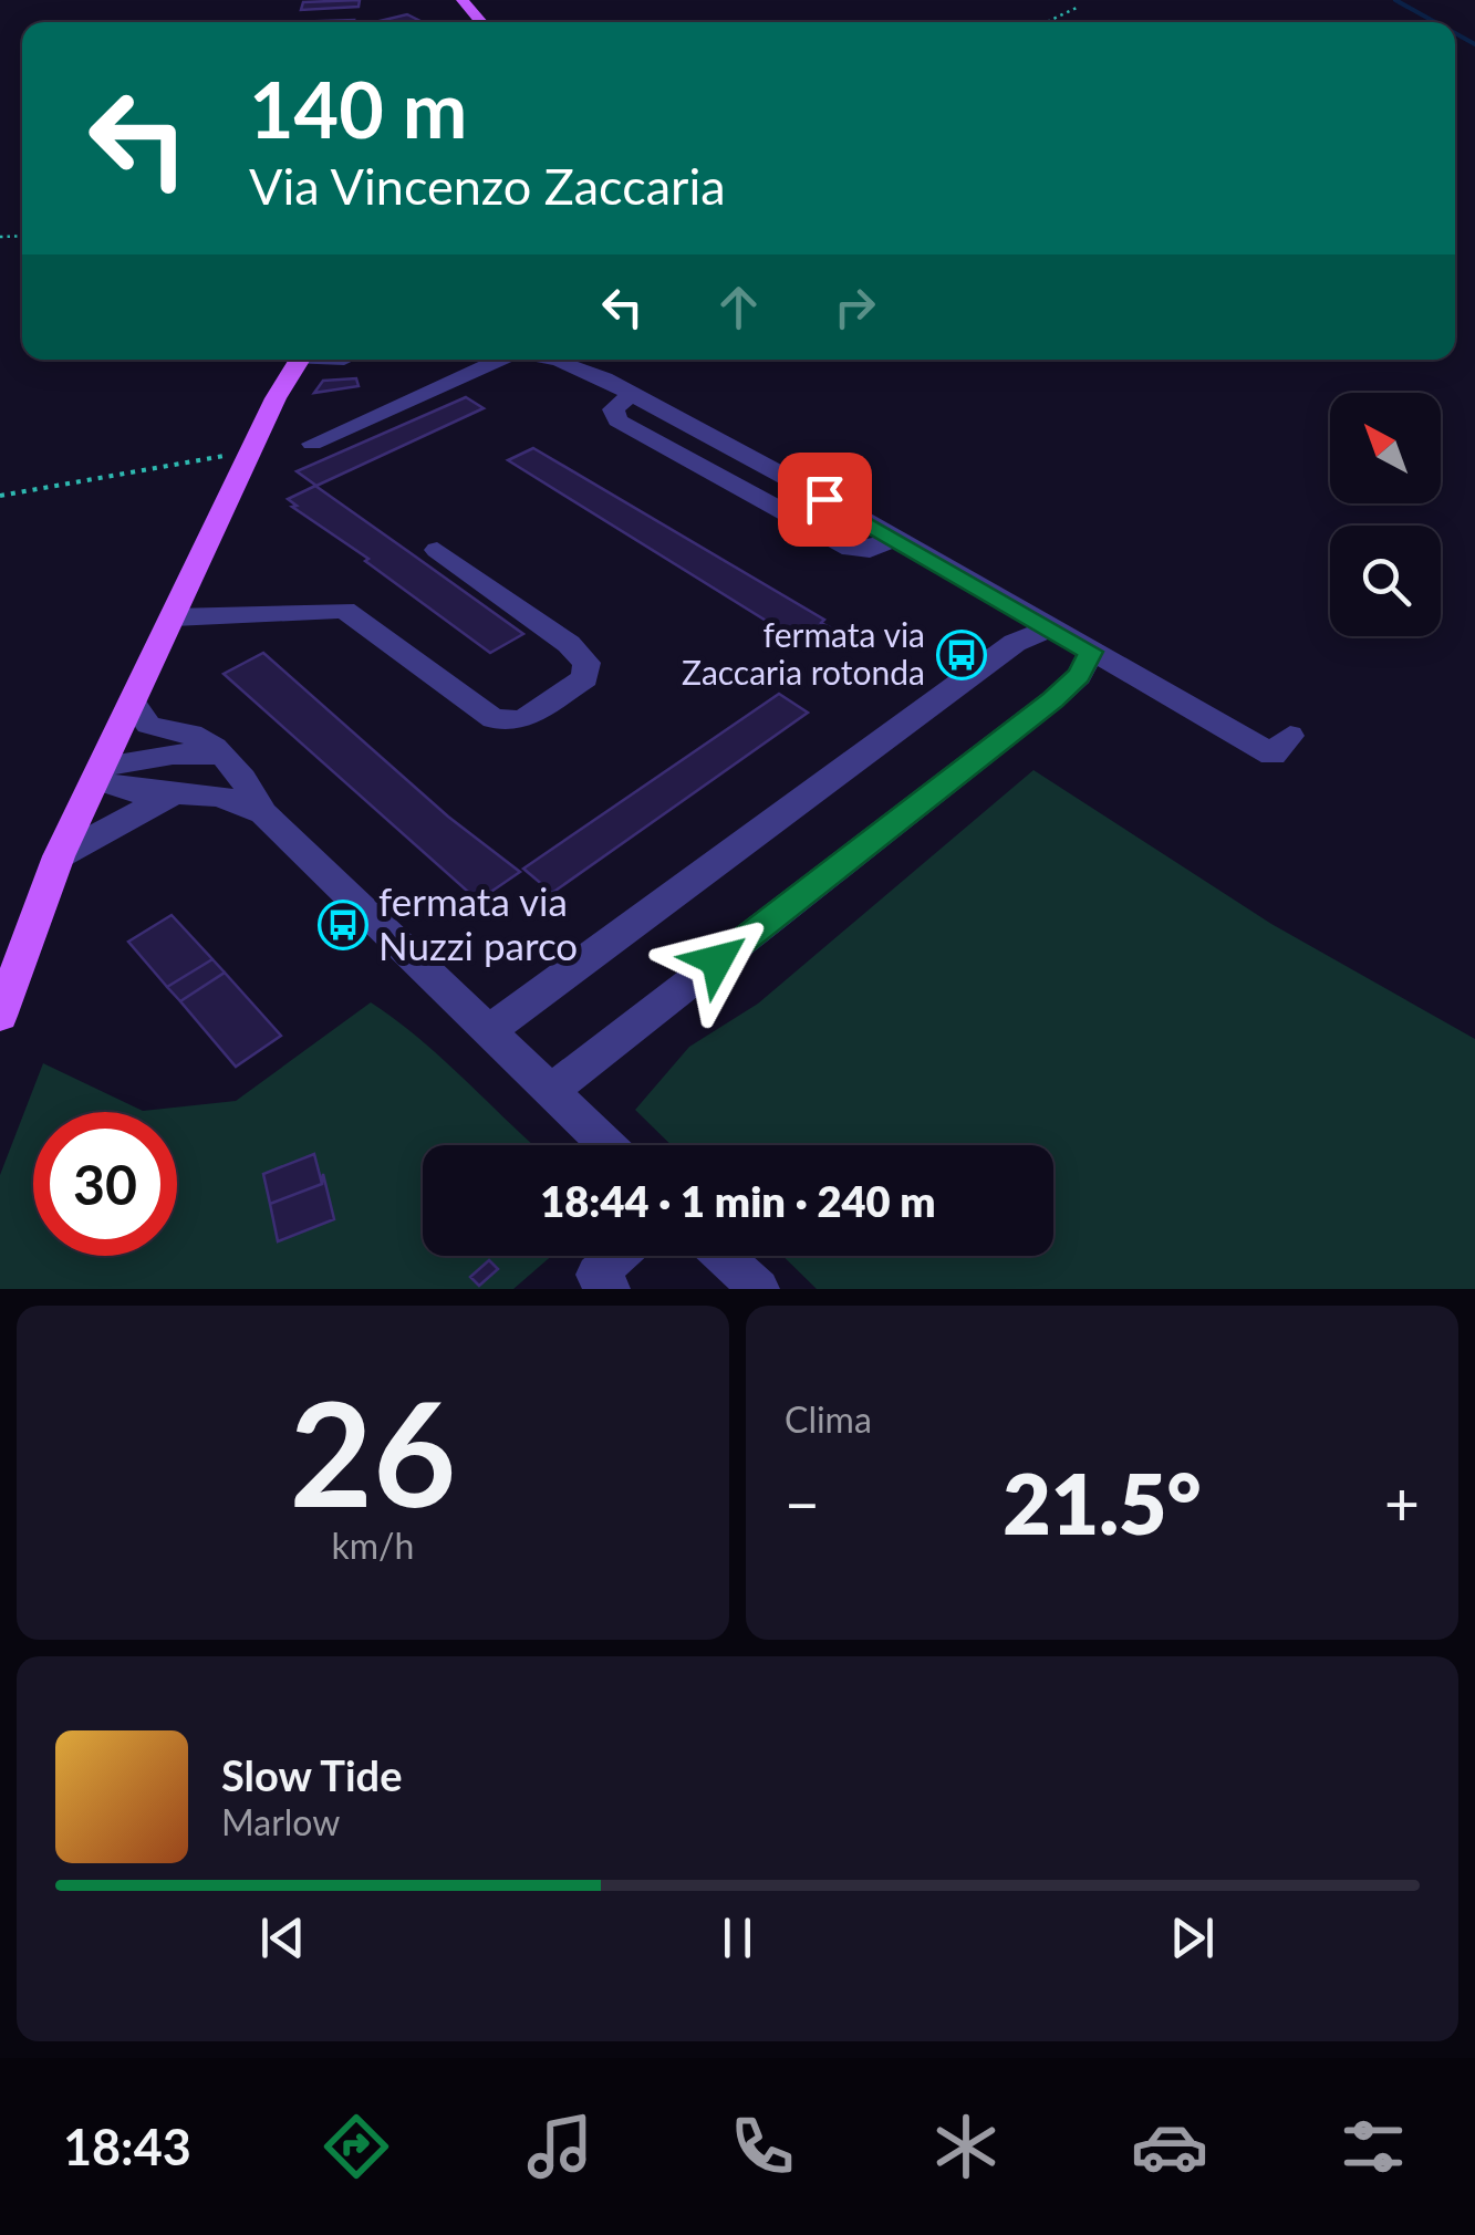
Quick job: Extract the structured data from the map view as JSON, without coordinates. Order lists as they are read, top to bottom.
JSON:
{
  "places": {
    "bus stop": ["fermata via Zaccaria rotonda", "fermata via Nuzzi parco"]
  },
  "north": "top left",
  "page": {
    "turn": ["140 m", "Via Vincenzo Zaccaria"],
    "limit": "30",
    "trip": "18:44 · 1 min · 240 m",
    "tile": [
      ["26", "km/h"],
      "Clima"
    ],
    "heat": ["−", "21.5°", "+"],
    "song": ["Slow Tide", "Marlow"],
    "tabs": "18:43"
  }
}
